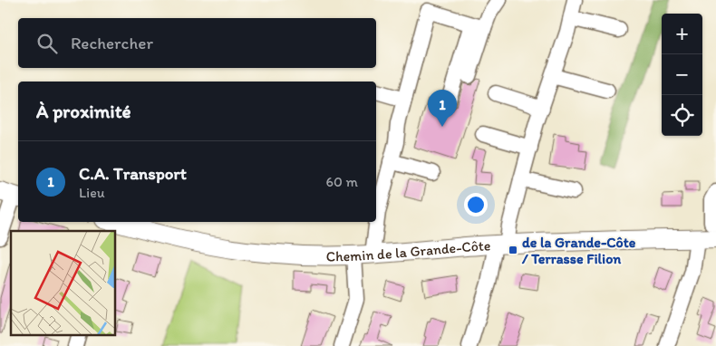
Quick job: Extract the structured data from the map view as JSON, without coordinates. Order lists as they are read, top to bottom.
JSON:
{
  "streets": {
    "main road": ["Chemin de la Grande-Côte"]
  },
  "places": {
    "transit": ["de la Grande-Côte / Terrasse Filion"]
  },
  "page": {
    "map_buttons": ["+", "−"],
    "search": "Rechercher",
    "heading": "À proximité",
    "pins": "1",
    "list": [
      {
        "mark": "1",
        "name": "C.A. Transport",
        "note": "Lieu",
        "value": "60 m"
      }
    ]
  }
}
